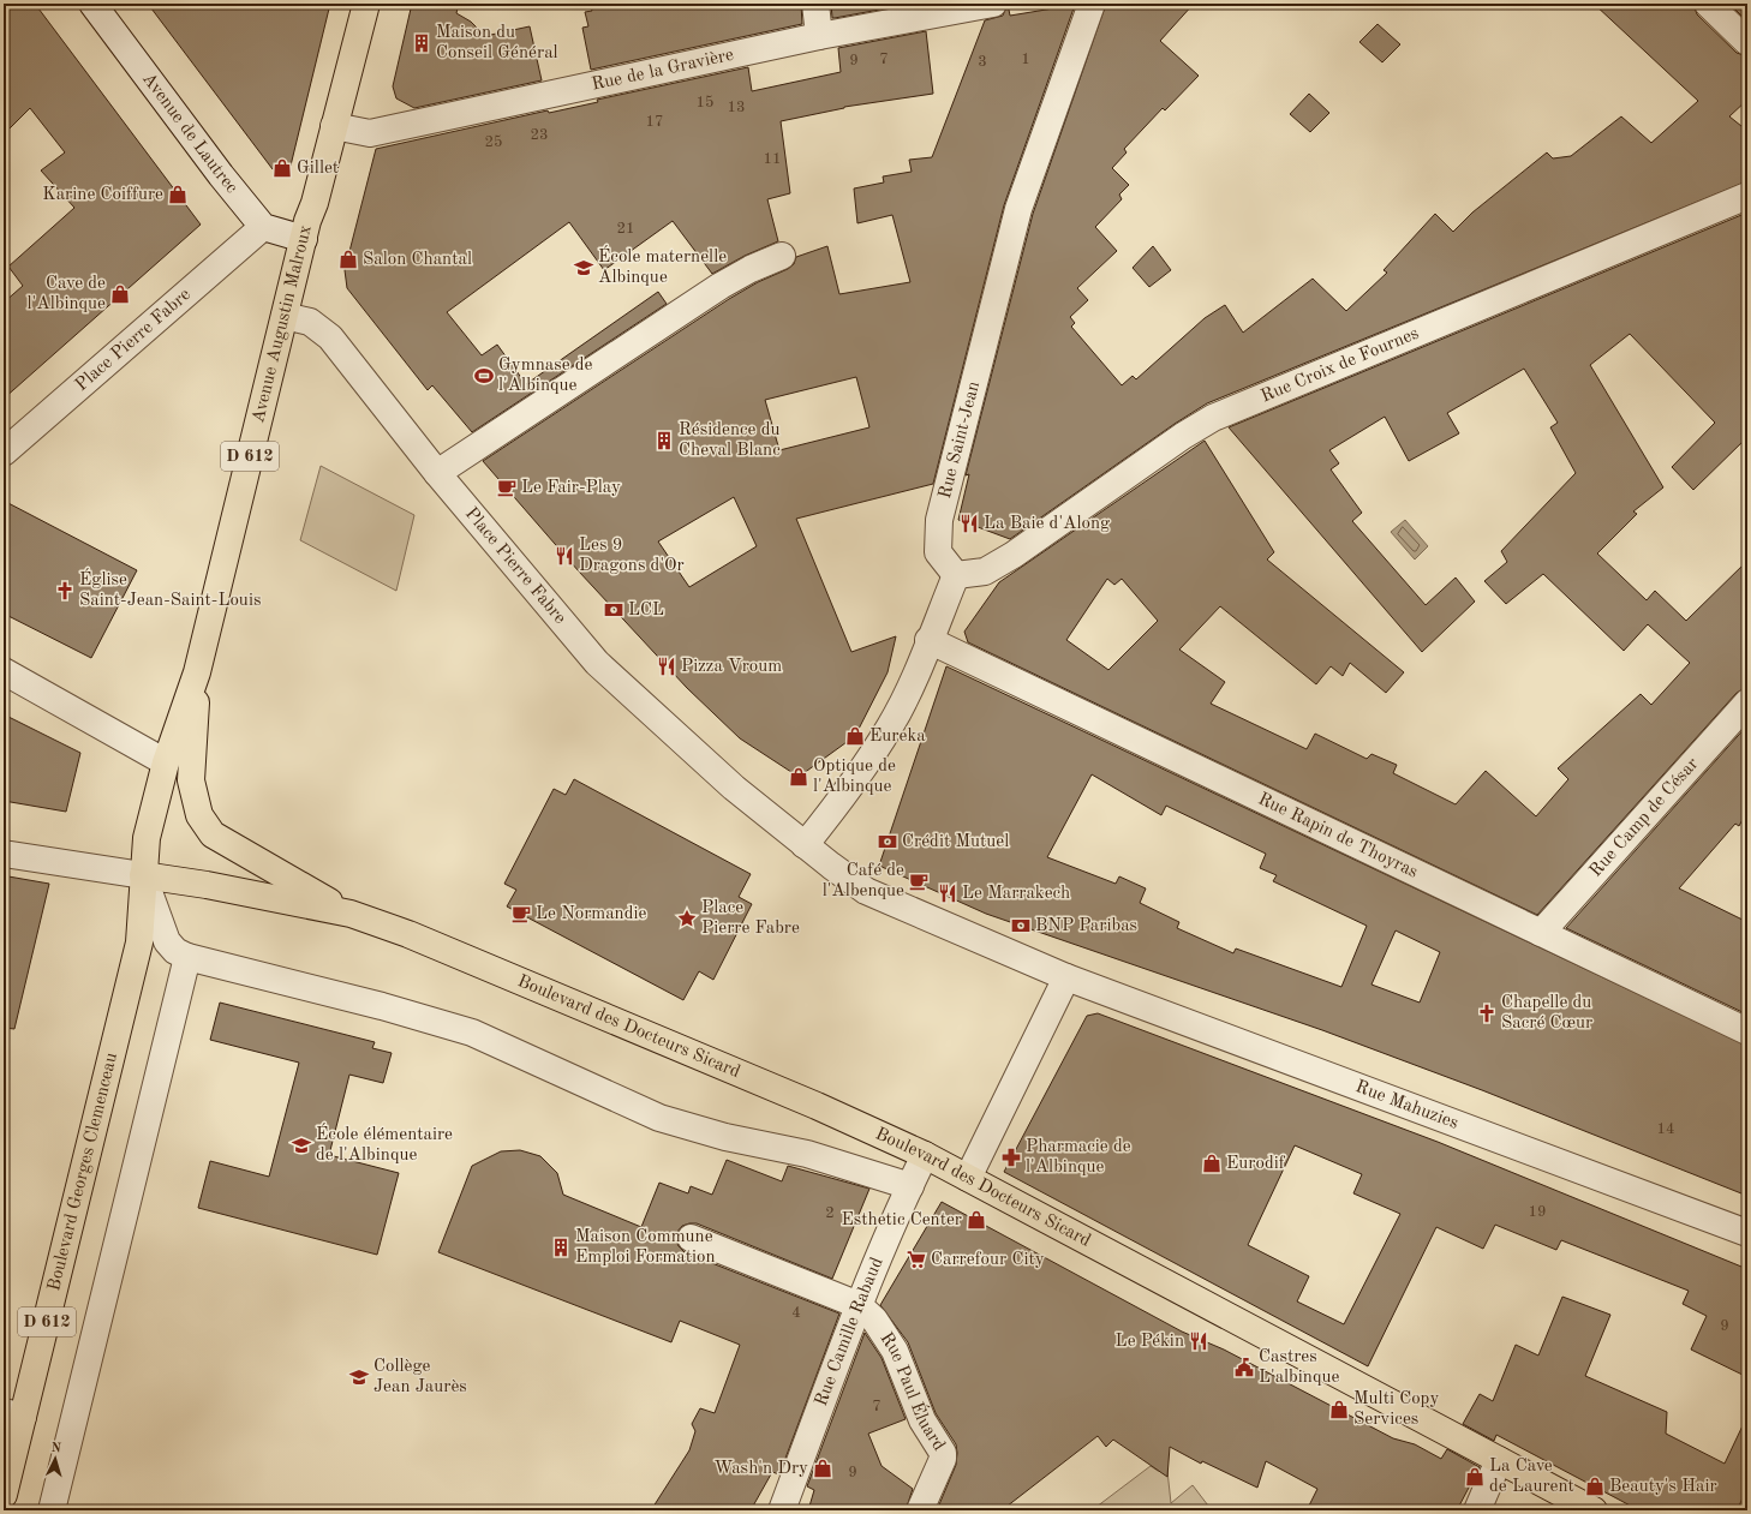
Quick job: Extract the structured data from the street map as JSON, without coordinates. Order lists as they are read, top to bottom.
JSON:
{
  "streets": {
    "main road": [
      "Avenue Augustin Malroux",
      "D 612",
      "Boulevard des Docteurs Sicard",
      "Boulevard Georges Clemenceau"
    ],
    "street": [
      "Rue de la Gravière",
      "Avenue de Lautrec",
      "Place Pierre Fabre",
      "Rue Croix de Fournes",
      "Rue Saint-Jean",
      "Rue Camp de César",
      "Rue Rapin de Thoyras",
      "Rue Mahuzies",
      "Rue Camille Rabaud",
      "Rue Paul Éluard"
    ]
  },
  "crossings": [
    ["Rue de la Gravière", "Avenue Augustin Malroux"],
    ["Avenue de Lautrec", "Place Pierre Fabre"],
    ["Avenue Augustin Malroux", "Place Pierre Fabre"],
    ["Avenue Augustin Malroux", "D 612"],
    ["Avenue Augustin Malroux", "Boulevard des Docteurs Sicard"],
    ["Place Pierre Fabre", "Rue Mahuzies"],
    ["Rue Croix de Fournes", "Rue Saint-Jean"],
    ["D 612", "Boulevard des Docteurs Sicard"],
    ["D 612", "Boulevard Georges Clemenceau"],
    ["Rue Camp de César", "Rue Rapin de Thoyras"],
    ["Boulevard des Docteurs Sicard", "Boulevard Georges Clemenceau"],
    ["Boulevard des Docteurs Sicard", "Rue Camille Rabaud"],
    ["Rue Camille Rabaud", "Rue Paul Éluard"]
  ],
  "places": {
    "building": ["Maison du Conseil Général", "Résidence du Cheval Blanc", "Maison Commune Emploi Formation"],
    "shop": [
      "Gillet",
      "Karine Coiffure",
      "Salon Chantal",
      "Cave de l'Albinque",
      "Eureka",
      "Optique de l'Albinque",
      "Eurodif",
      "Esthetic Center",
      "Multi Copy Services",
      "Wash'n Dry",
      "La Cave de Laurent",
      "Beauty's Hair"
    ],
    "school or university": ["École maternelle Albinque", "École élémentaire de l'Albinque", "Collège Jean Jaurès"],
    "sports": ["Gymnase de l'Albinque"],
    "cafe": ["Le Fair-Play", "Café de l'Albenque", "Le Normandie"],
    "restaurant": [
      "La Baie d'Along",
      "Les 9 Dragons d'Or",
      "Pizza Vroum",
      "Le Marrakech",
      "Le Pékin"
    ],
    "church": ["Église Saint-Jean-Saint-Louis", "Chapelle du Sacré Cœur"],
    "bank": ["LCL", "Crédit Mutuel", "BNP Paribas"],
    "place": ["Place Pierre Fabre"],
    "pharmacy": ["Pharmacie de l'Albinque"],
    "supermarket": ["Carrefour City"],
    "public building": ["Castres L'albinque"]
  },
  "house_numbers": [
    "7",
    "1",
    "9",
    "3",
    "15",
    "13",
    "17",
    "23",
    "25",
    "11",
    "21",
    "14",
    "19",
    "2",
    "4",
    "9",
    "7",
    "9"
  ],
  "north": "top"
}
